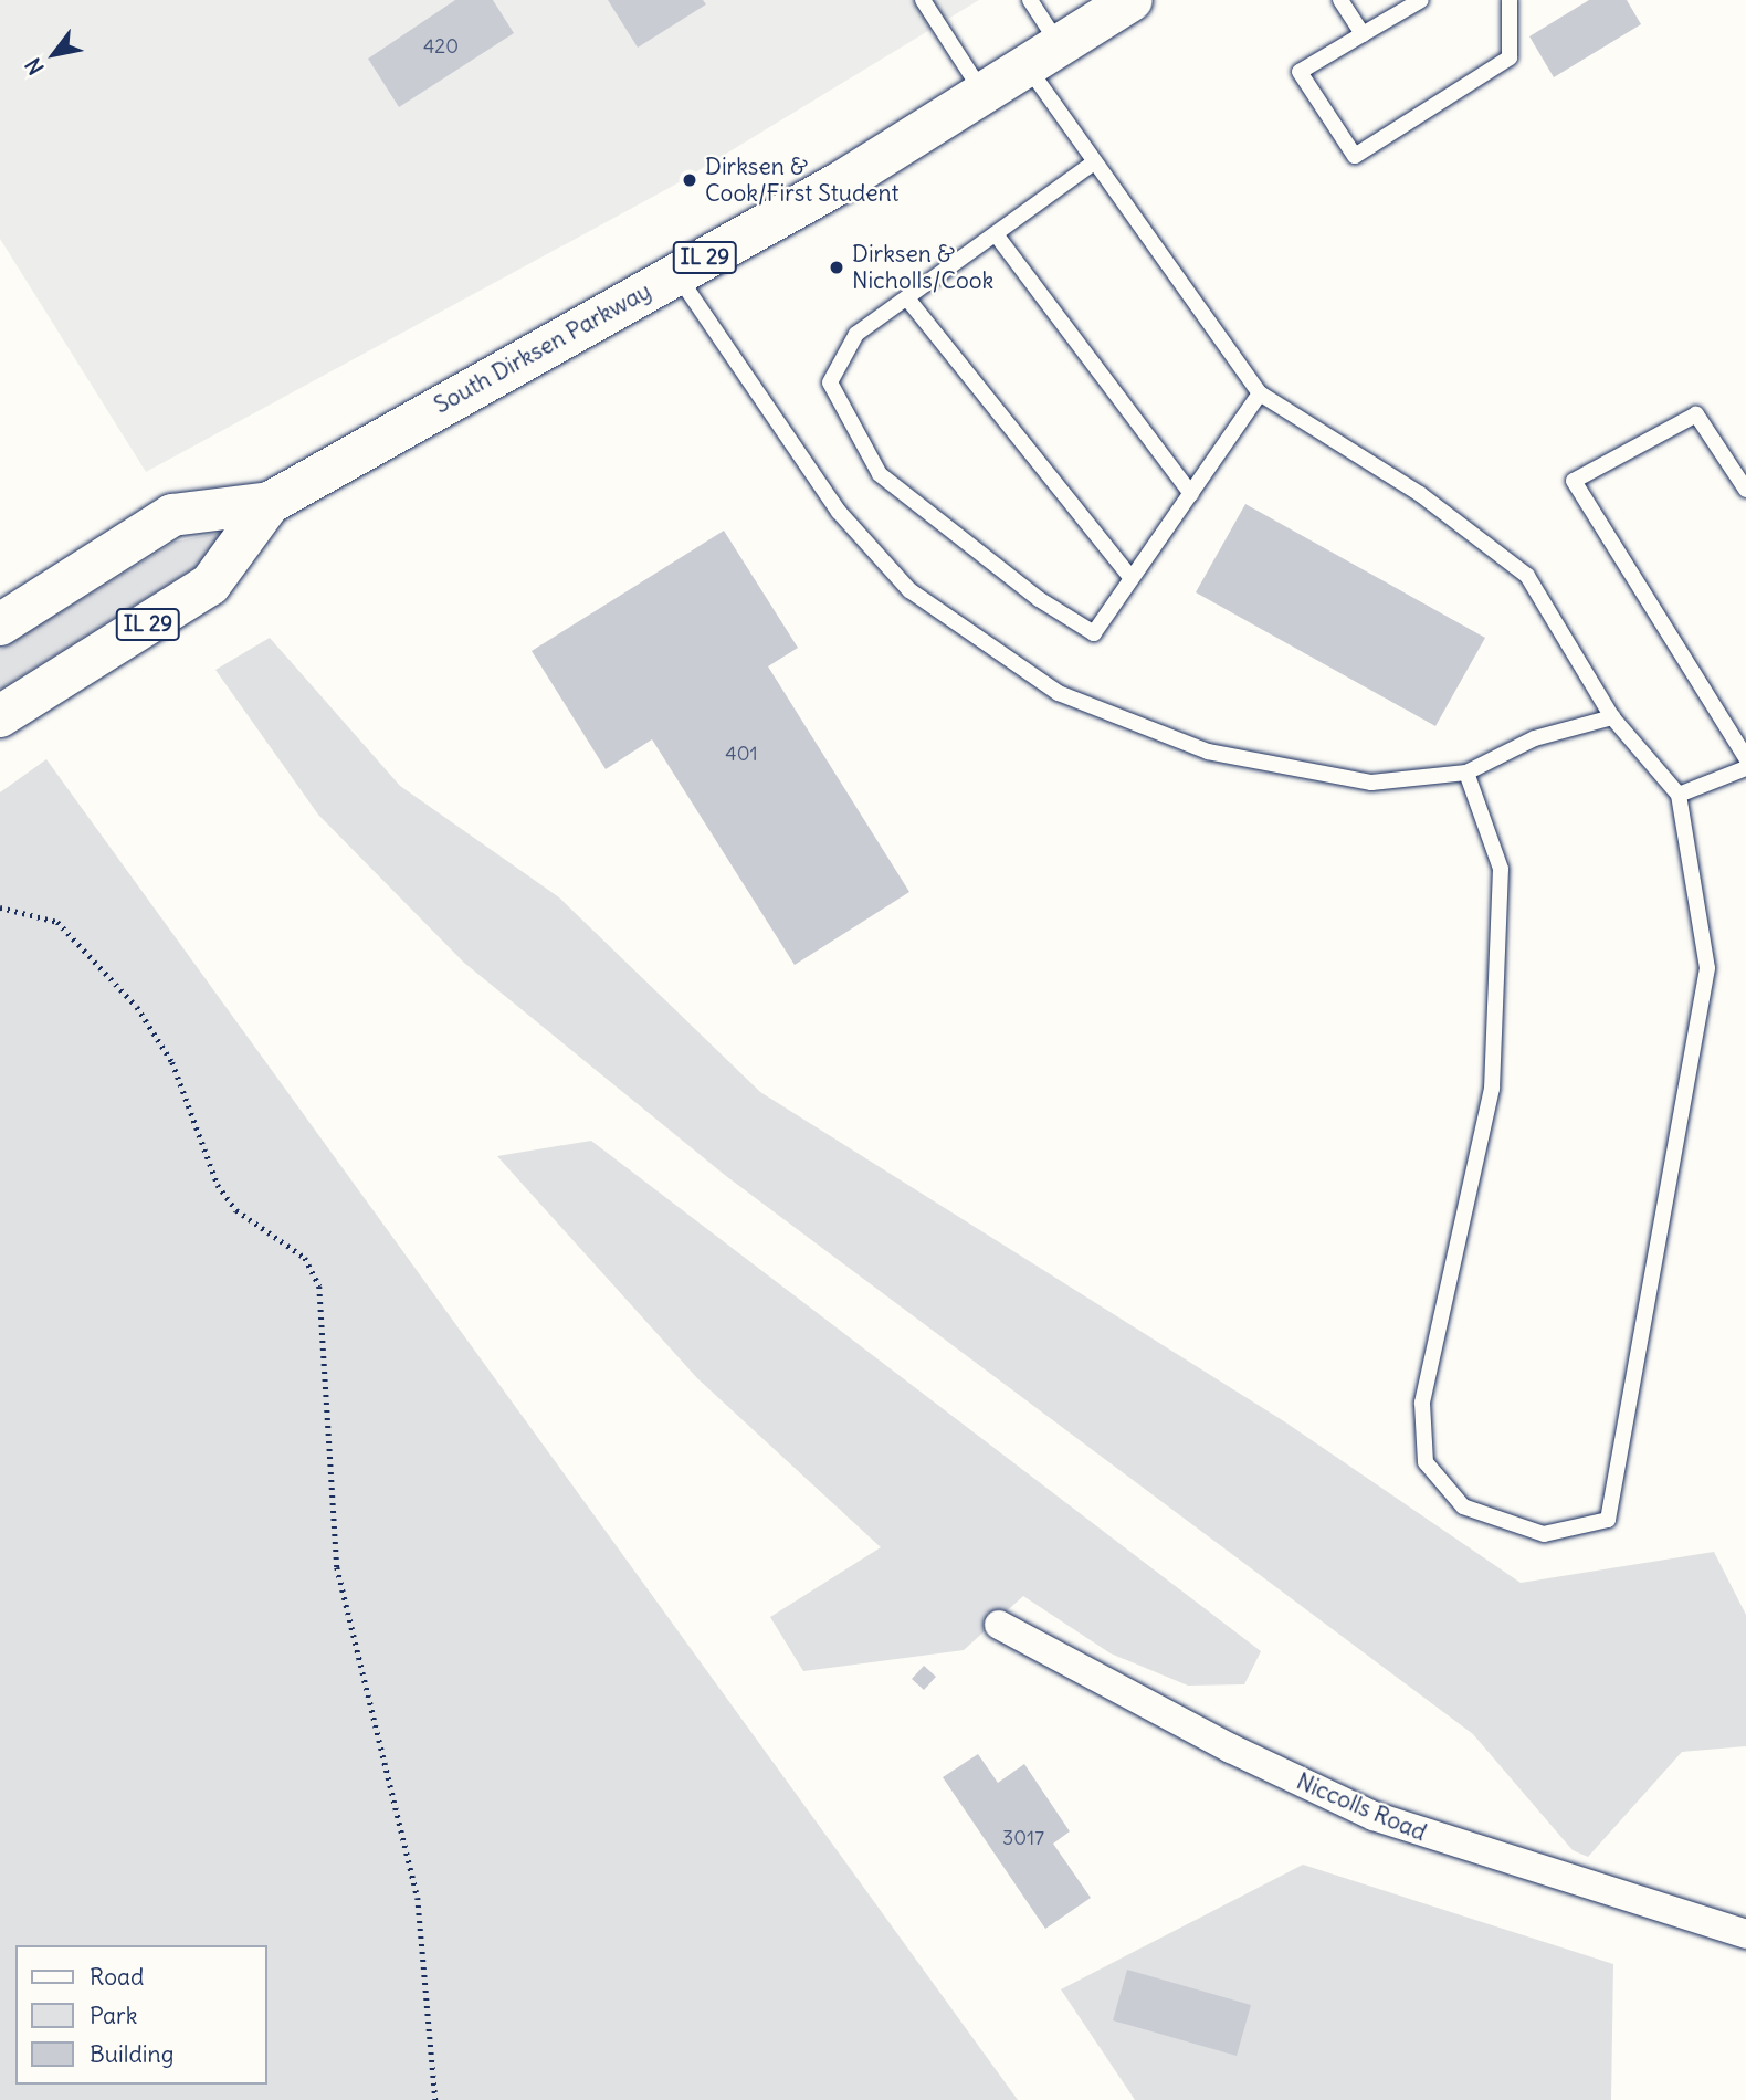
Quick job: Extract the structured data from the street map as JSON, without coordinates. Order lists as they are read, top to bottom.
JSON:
{
  "streets": {
    "main road": ["IL 29", "South Dirksen Parkway"],
    "street": ["Niccolls Road"]
  },
  "places": ["Dirksen & Cook/First Student", "Dirksen & Nicholls/Cook"],
  "house_numbers": ["420", "401", "3017"],
  "legend": ["Road", "Park", "Building"],
  "north": "bottom left"
}
